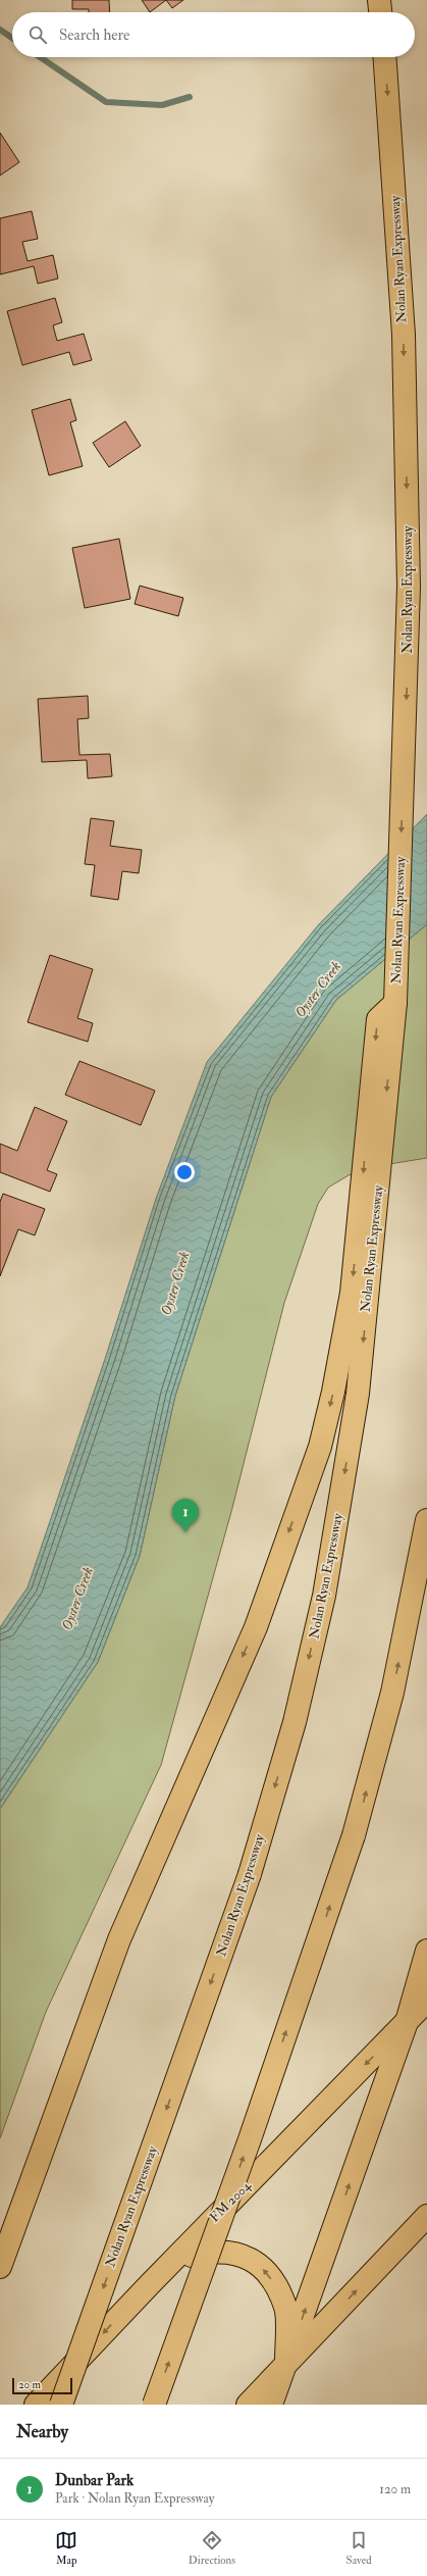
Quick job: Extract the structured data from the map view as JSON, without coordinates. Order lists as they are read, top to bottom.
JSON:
{
  "streets": {
    "main road": ["Nolan Ryan Expressway", "FM 2004"]
  },
  "water": ["Oyster Creek"],
  "scale_bar": "20 m",
  "page": {
    "search": "Search here",
    "pins": "1",
    "scale": "20 m",
    "heading": "Nearby",
    "list": [
      {
        "mark": "1",
        "name": "Dunbar Park",
        "note": "Park · Nolan Ryan Expressway",
        "value": "120 m"
      }
    ],
    "nav": ["Map", "Directions", "Saved"]
  }
}
